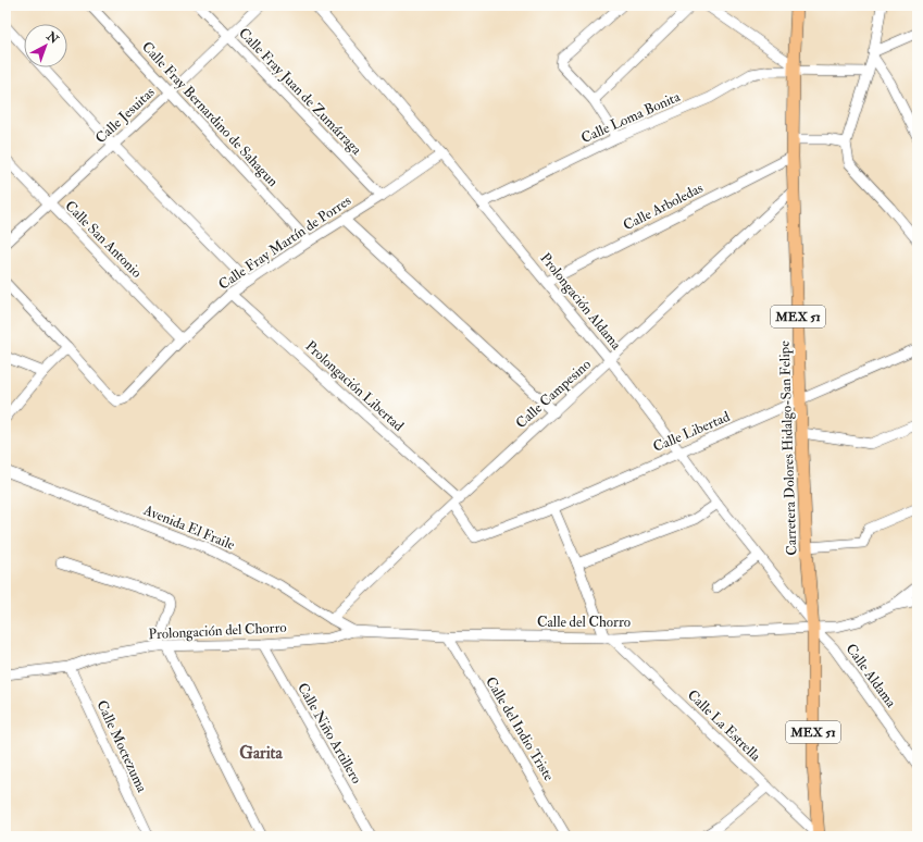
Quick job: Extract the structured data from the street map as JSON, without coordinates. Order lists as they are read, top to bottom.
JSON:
{
  "streets": {
    "main road": ["MEX 51", "Carretera Dolores Hidalgo-San Felipe"],
    "street": [
      "Calle Fray Juan de Zumárraga",
      "Calle Fray Bernardino de Sahagun",
      "Calle Jesuitas",
      "Calle Loma Bonita",
      "Calle Arboledas",
      "Calle San Antonio",
      "Calle Fray Martín de Porres",
      "Prolongación Aldama",
      "Prolongación Libertad",
      "Calle Campesino",
      "Calle Libertad",
      "Avenida El Fraile",
      "Calle del Chorro",
      "Prolongación del Chorro",
      "Calle Aldama",
      "Calle La Estrella",
      "Calle del Indio Triste",
      "Calle Niño Artillero",
      "Calle Moctezuma"
    ]
  },
  "crossings": [
    ["Calle Fray Juan de Zumárraga", "Calle Jesuitas"],
    ["Calle Fray Juan de Zumárraga", "Calle Fray Martín de Porres"],
    ["Calle Fray Bernardino de Sahagun", "Calle Jesuitas"],
    ["Calle Fray Bernardino de Sahagun", "Calle Fray Martín de Porres"],
    ["Calle Jesuitas", "Calle San Antonio"],
    ["Calle Loma Bonita", "Prolongación Aldama"],
    ["Calle Loma Bonita", "Carretera Dolores Hidalgo-San Felipe"],
    ["Calle Arboledas", "Prolongación Aldama"],
    ["Calle Arboledas", "Carretera Dolores Hidalgo-San Felipe"],
    ["Calle San Antonio", "Calle Fray Martín de Porres"],
    ["Calle Fray Martín de Porres", "Prolongación Aldama"],
    ["Calle Fray Martín de Porres", "Prolongación Libertad"],
    ["Prolongación Aldama", "Calle Campesino"],
    ["Prolongación Aldama", "Calle Libertad"],
    ["Prolongación Aldama", "Carretera Dolores Hidalgo-San Felipe"],
    ["Prolongación Aldama", "Calle del Chorro"],
    ["Prolongación Aldama", "Calle Aldama"],
    ["Prolongación Libertad", "Calle Campesino"],
    ["Prolongación Libertad", "Calle Libertad"],
    ["Calle Campesino", "Carretera Dolores Hidalgo-San Felipe"],
    ["Calle Campesino", "Avenida El Fraile"],
    ["Calle Libertad", "Carretera Dolores Hidalgo-San Felipe"],
    ["Calle Libertad", "Calle La Estrella"],
    ["Carretera Dolores Hidalgo-San Felipe", "Calle del Chorro"],
    ["Carretera Dolores Hidalgo-San Felipe", "Calle Aldama"],
    ["Carretera Dolores Hidalgo-San Felipe", "Calle La Estrella"],
    ["Avenida El Fraile", "Calle del Chorro"],
    ["Avenida El Fraile", "Prolongación del Chorro"],
    ["Calle del Chorro", "Prolongación del Chorro"],
    ["Calle del Chorro", "Calle Aldama"],
    ["Calle del Chorro", "Calle La Estrella"],
    ["Calle del Chorro", "Calle del Indio Triste"],
    ["Prolongación del Chorro", "Calle Niño Artillero"],
    ["Prolongación del Chorro", "Calle Moctezuma"]
  ],
  "districts": ["Garita"],
  "north": "top right"
}
